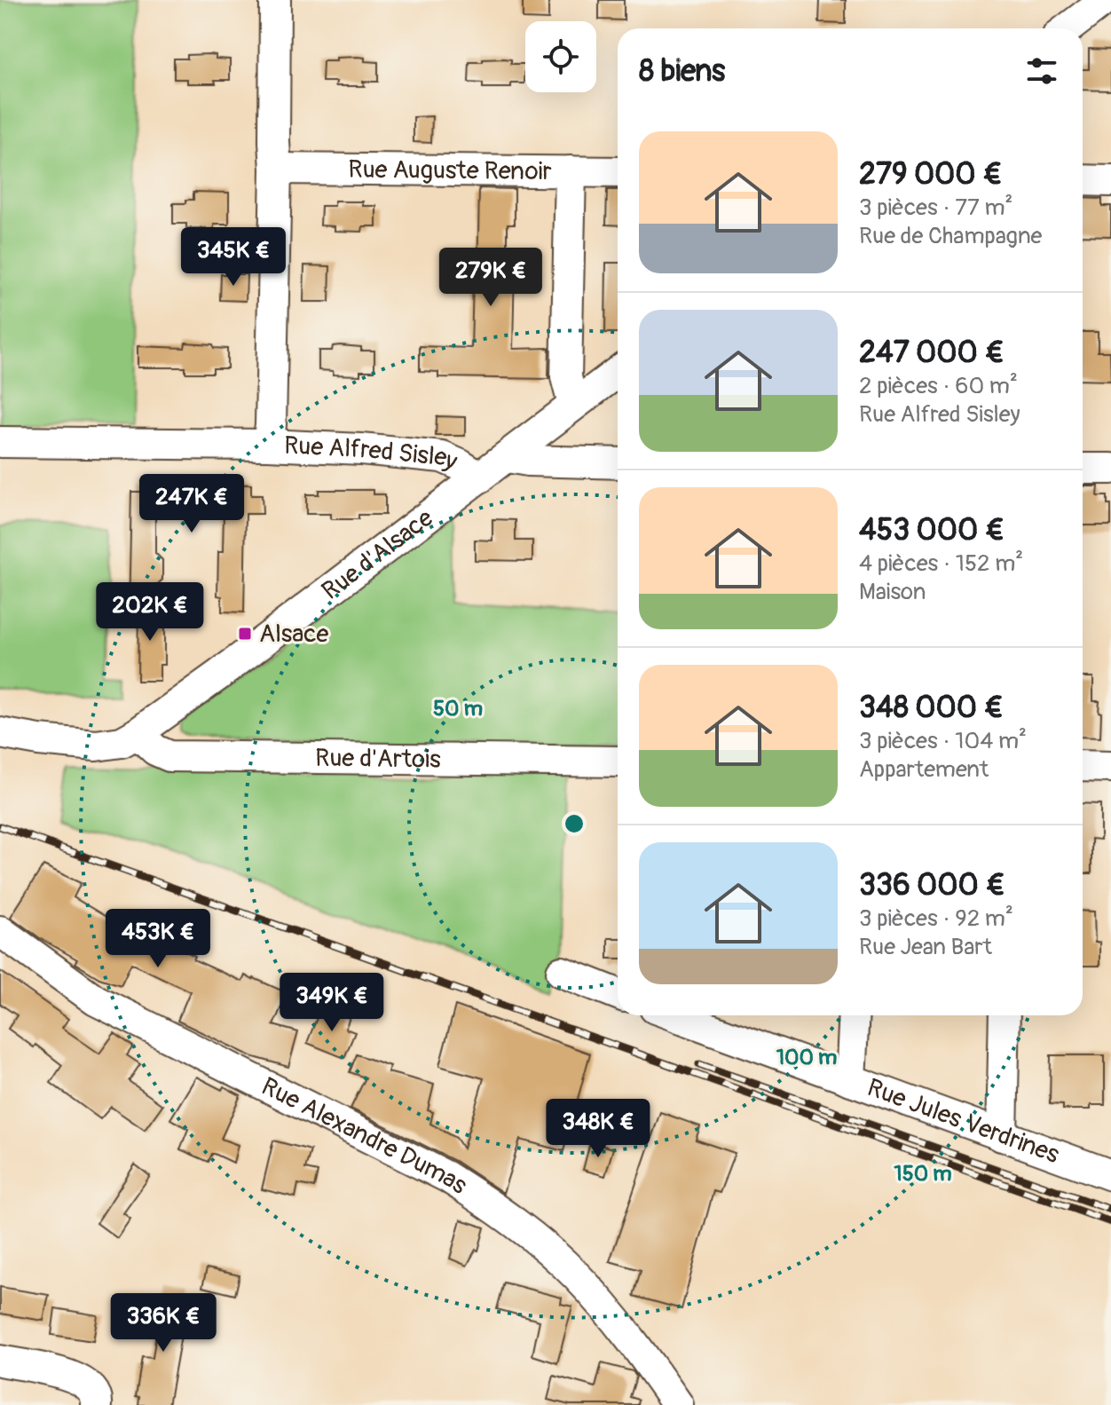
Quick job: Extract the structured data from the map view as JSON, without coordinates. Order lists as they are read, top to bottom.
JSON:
{
  "streets": {
    "street": [
      "Rue Auguste Renoir",
      "Rue Alfred Sisley",
      "Rue d'Alsace",
      "Rue d'Artois",
      "Rue Jules Verdrines",
      "Rue Alexandre Dumas"
    ]
  },
  "crossings": [
    ["Rue Alfred Sisley", "Rue d'Alsace"],
    ["Rue d'Alsace", "Rue d'Artois"]
  ],
  "places": {
    "transit": ["Alsace"]
  },
  "page": {
    "heading": "8 biens",
    "list": [
      {
        "name": "279 000 €",
        "note": "3 pièces · 77 m² · Rue de Champagne"
      },
      {
        "name": "247 000 €",
        "note": "2 pièces · 60 m² · Rue Alfred Sisley"
      },
      {
        "name": "453 000 €",
        "note": "4 pièces · 152 m² · Maison"
      },
      {
        "name": "348 000 €",
        "note": "3 pièces · 104 m² · Appartement"
      },
      {
        "name": "336 000 €",
        "note": "3 pièces · 92 m² · Rue Jean Bart"
      }
    ],
    "price": [
      "345K €",
      "279K €",
      "247K €",
      "202K €",
      "453K €",
      "349K €",
      "348K €",
      "336K €"
    ]
  },
  "rings": ["50 m", "100 m", "150 m"]
}
